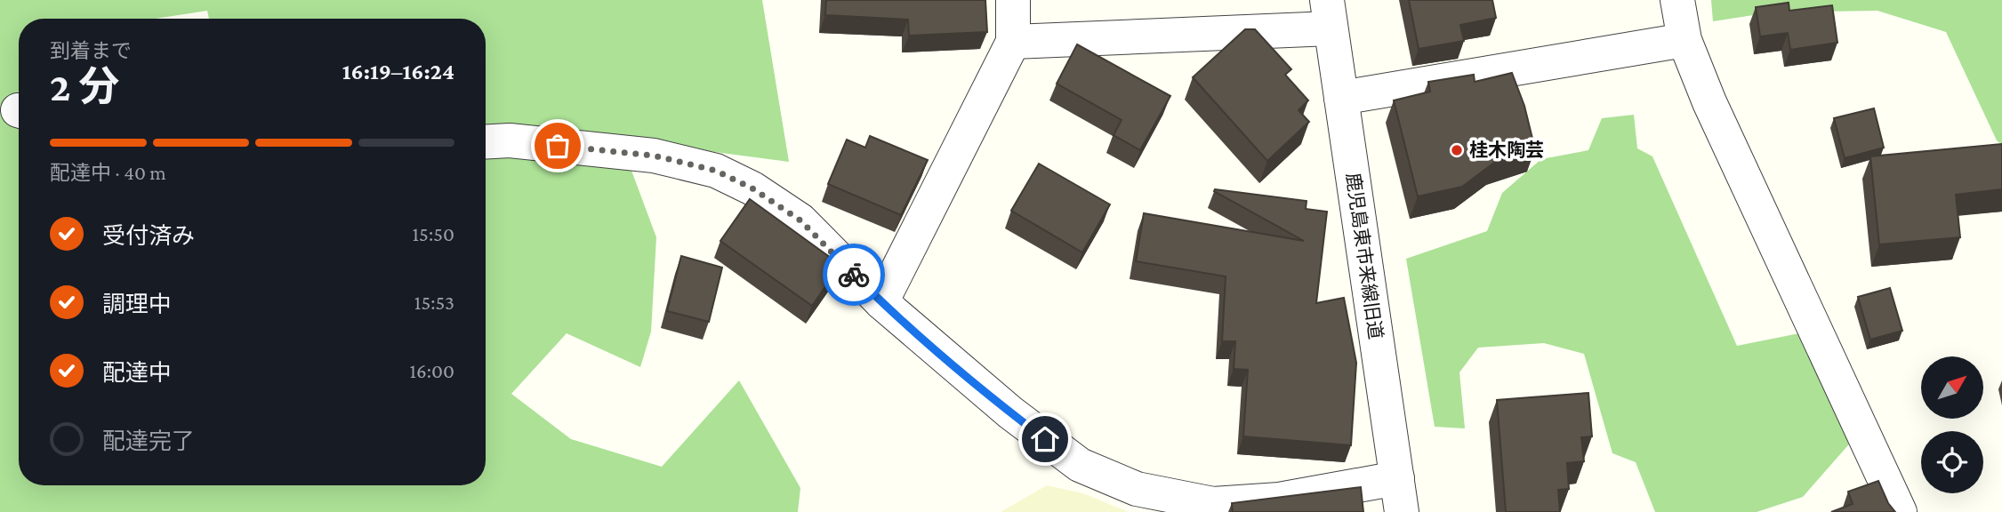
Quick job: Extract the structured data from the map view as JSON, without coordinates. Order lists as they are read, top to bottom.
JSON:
{
  "streets": {
    "street": ["鹿児島東市来線旧道"]
  },
  "places": ["桂木陶芸"],
  "north": "top right",
  "page": {
    "heading": ["2 分", "到着まで", "16:19–16:24"],
    "bar": "配達中 · 40 m",
    "list": [
      ["受付済み", "15:50"],
      ["調理中", "15:53"],
      ["配達中", "16:00"],
      "配達完了"
    ]
  }
}
